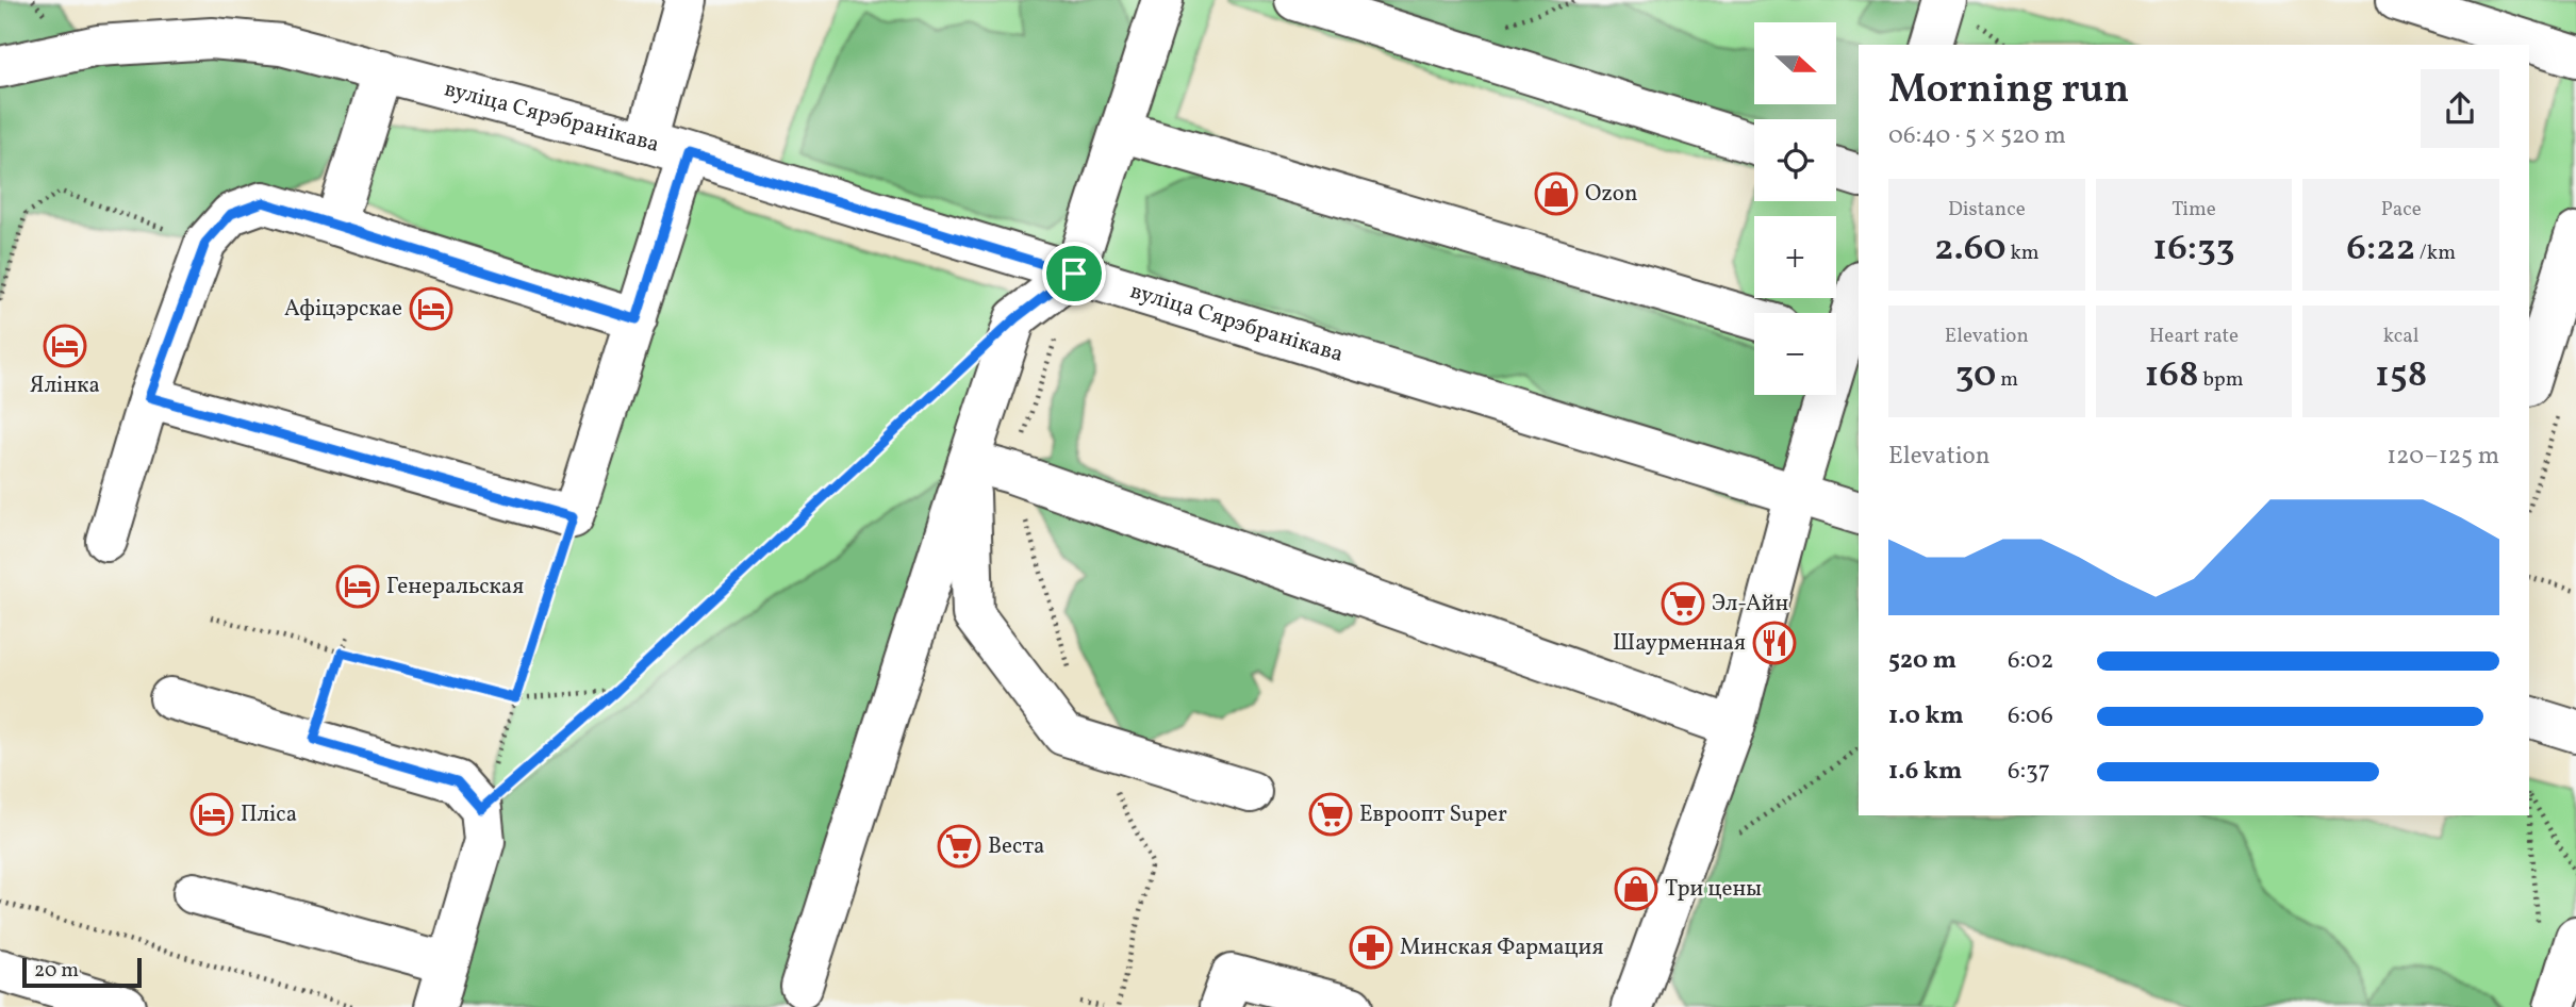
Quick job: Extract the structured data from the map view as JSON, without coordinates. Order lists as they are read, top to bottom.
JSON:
{
  "streets": {
    "street": ["вуліца Сярэбранікава"]
  },
  "places": {
    "shop": ["Ozon", "Три цены"],
    "hotel": [
      "Афіцэрскае",
      "Ялінка",
      "Генеральская",
      "Пліса"
    ],
    "supermarket": ["Эл-Айн", "Евроопт Super", "Веста"],
    "restaurant": ["Шаурменная"],
    "pharmacy": ["Минская Фармация"]
  },
  "scale_bar": "20 m",
  "north": "right",
  "page": {
    "map_buttons": ["+", "−"],
    "heading": ["Morning run", "06:40 · 5 × 520 m"],
    "stats": [
      ["Distance", "2.60 km"],
      ["Time", "16:33"],
      ["Pace", "6:22 /km"],
      ["Elevation", "30 m"],
      ["Heart rate", "168 bpm"],
      ["kcal", "158"]
    ],
    "chart": ["Elevation", "120–125 m"],
    "list": [
      {
        "name": "520 m",
        "note": "6:02"
      },
      {
        "name": "1.0 km",
        "note": "6:06"
      },
      {
        "name": "1.6 km",
        "note": "6:37"
      }
    ],
    "scale": "20 m"
  }
}
